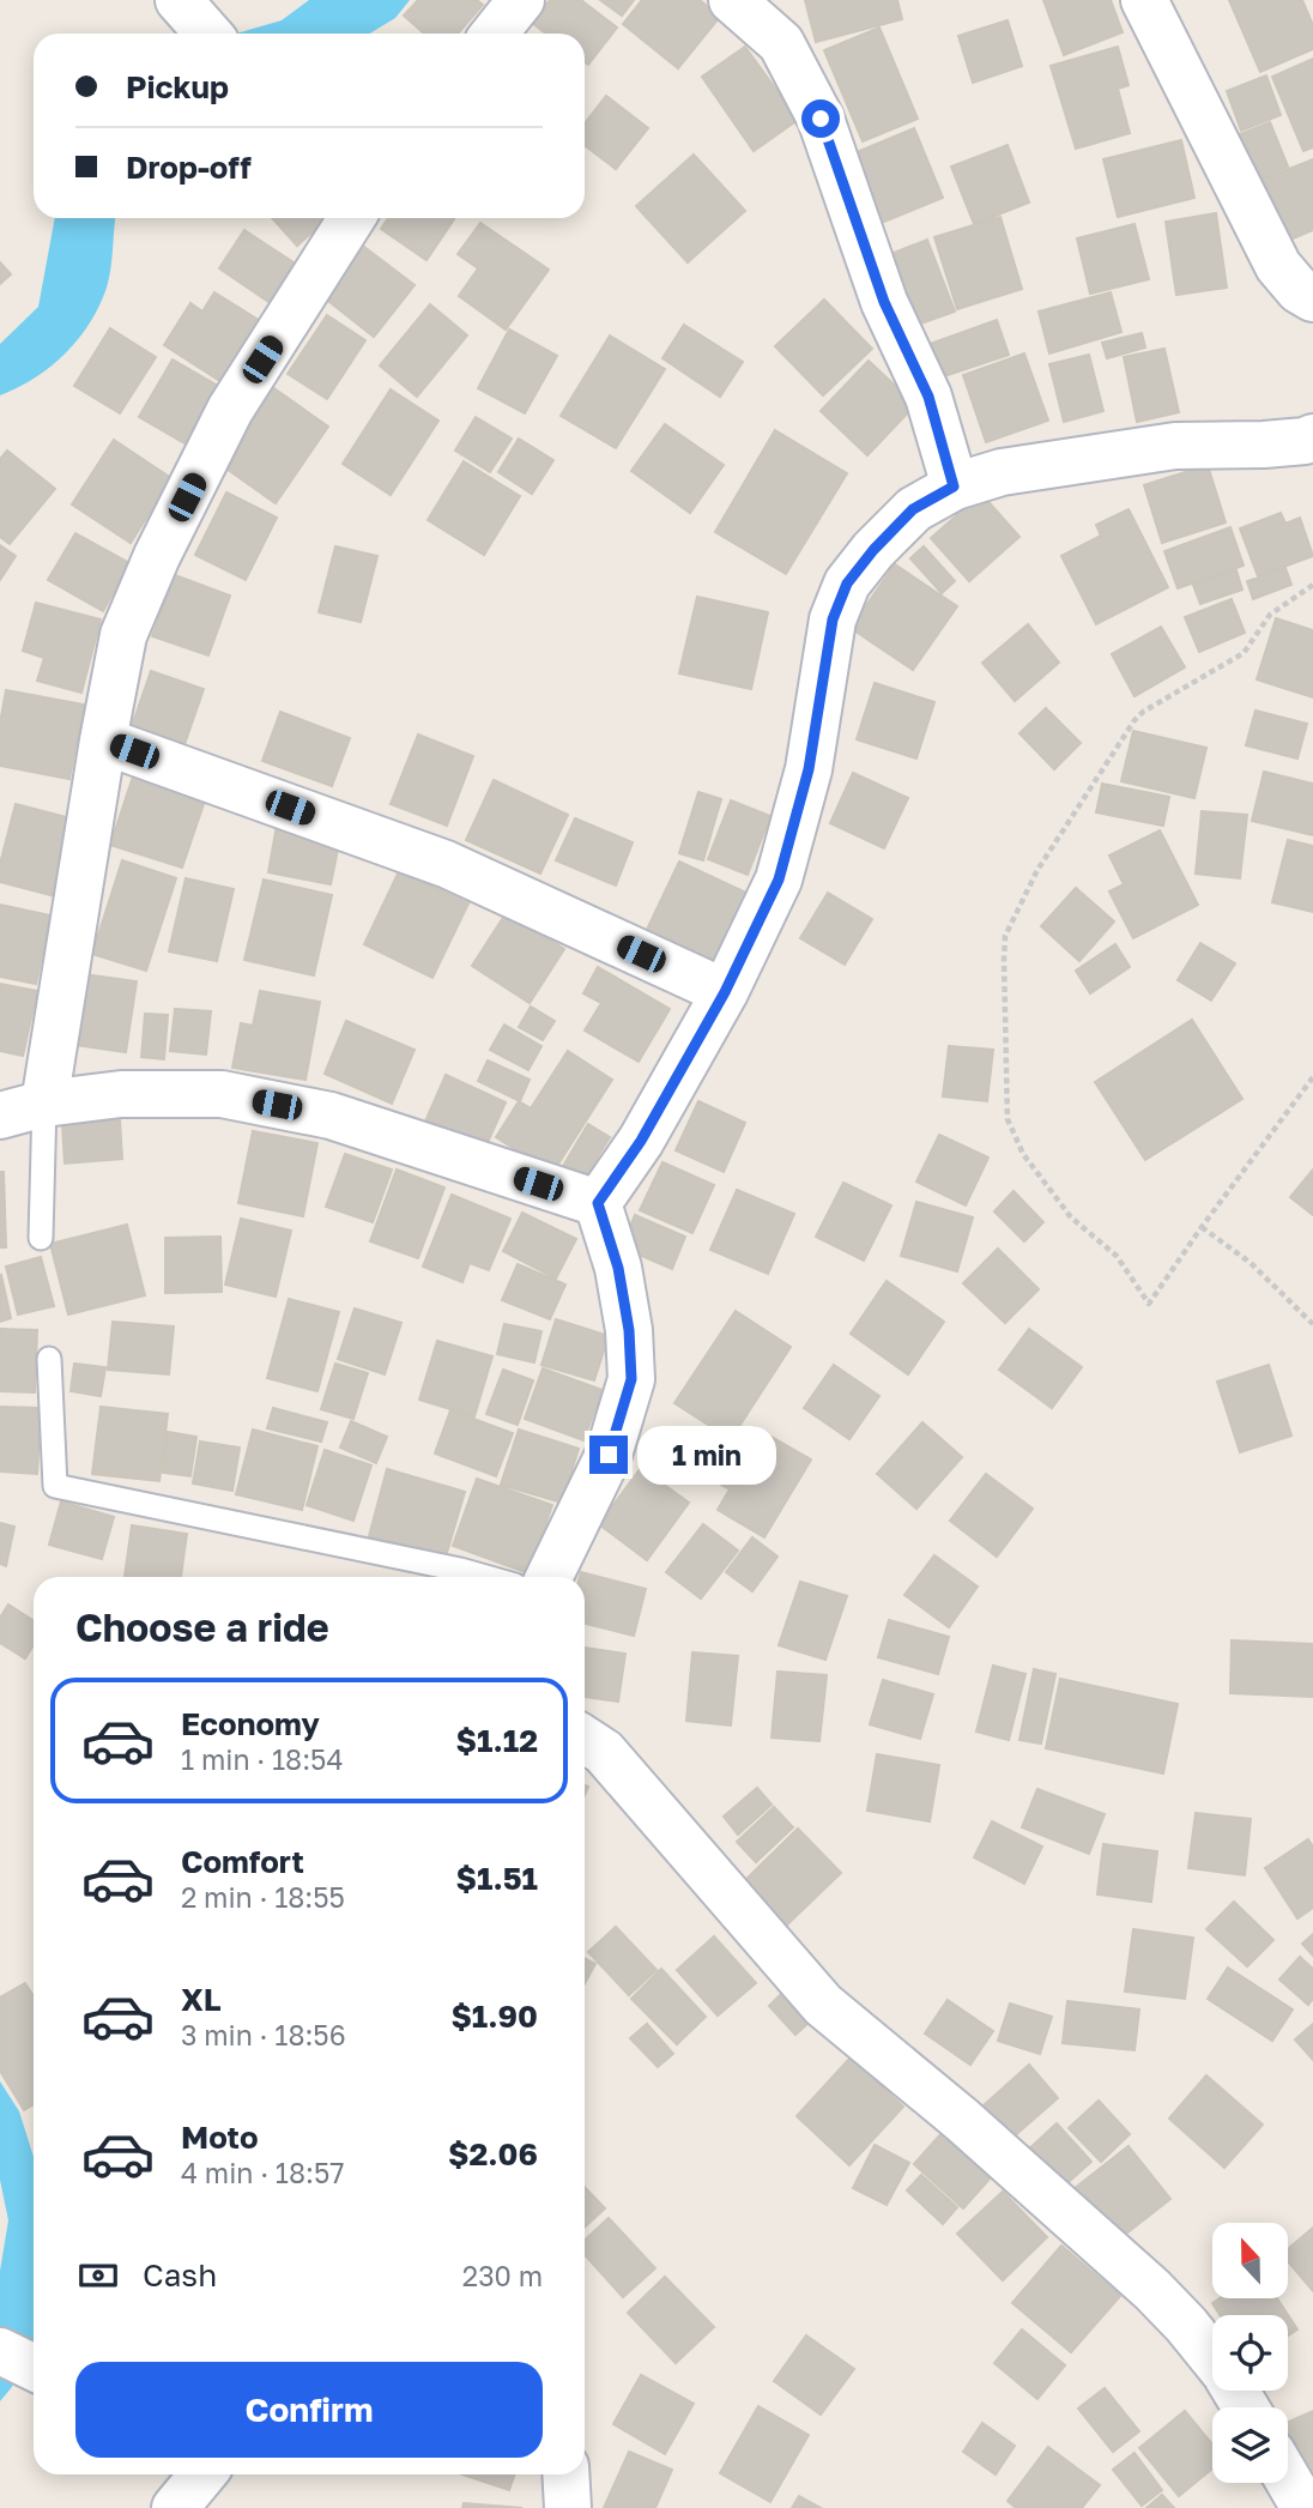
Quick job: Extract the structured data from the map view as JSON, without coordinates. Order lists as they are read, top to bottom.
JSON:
{
  "north": "top",
  "page": {
    "banner": ["Pickup", "Drop-off"],
    "bubble": "1 min",
    "heading": "Choose a ride",
    "list": [
      {
        "name": "Economy",
        "note": "1 min · 18:54",
        "value": "$1.12"
      },
      {
        "name": "Comfort",
        "note": "2 min · 18:55",
        "value": "$1.51"
      },
      {
        "name": "XL",
        "note": "3 min · 18:56",
        "value": "$1.90"
      },
      {
        "name": "Moto",
        "note": "4 min · 18:57",
        "value": "$2.06"
      }
    ],
    "pay": ["Cash", "230 m"],
    "buttons": "Confirm"
  }
}
